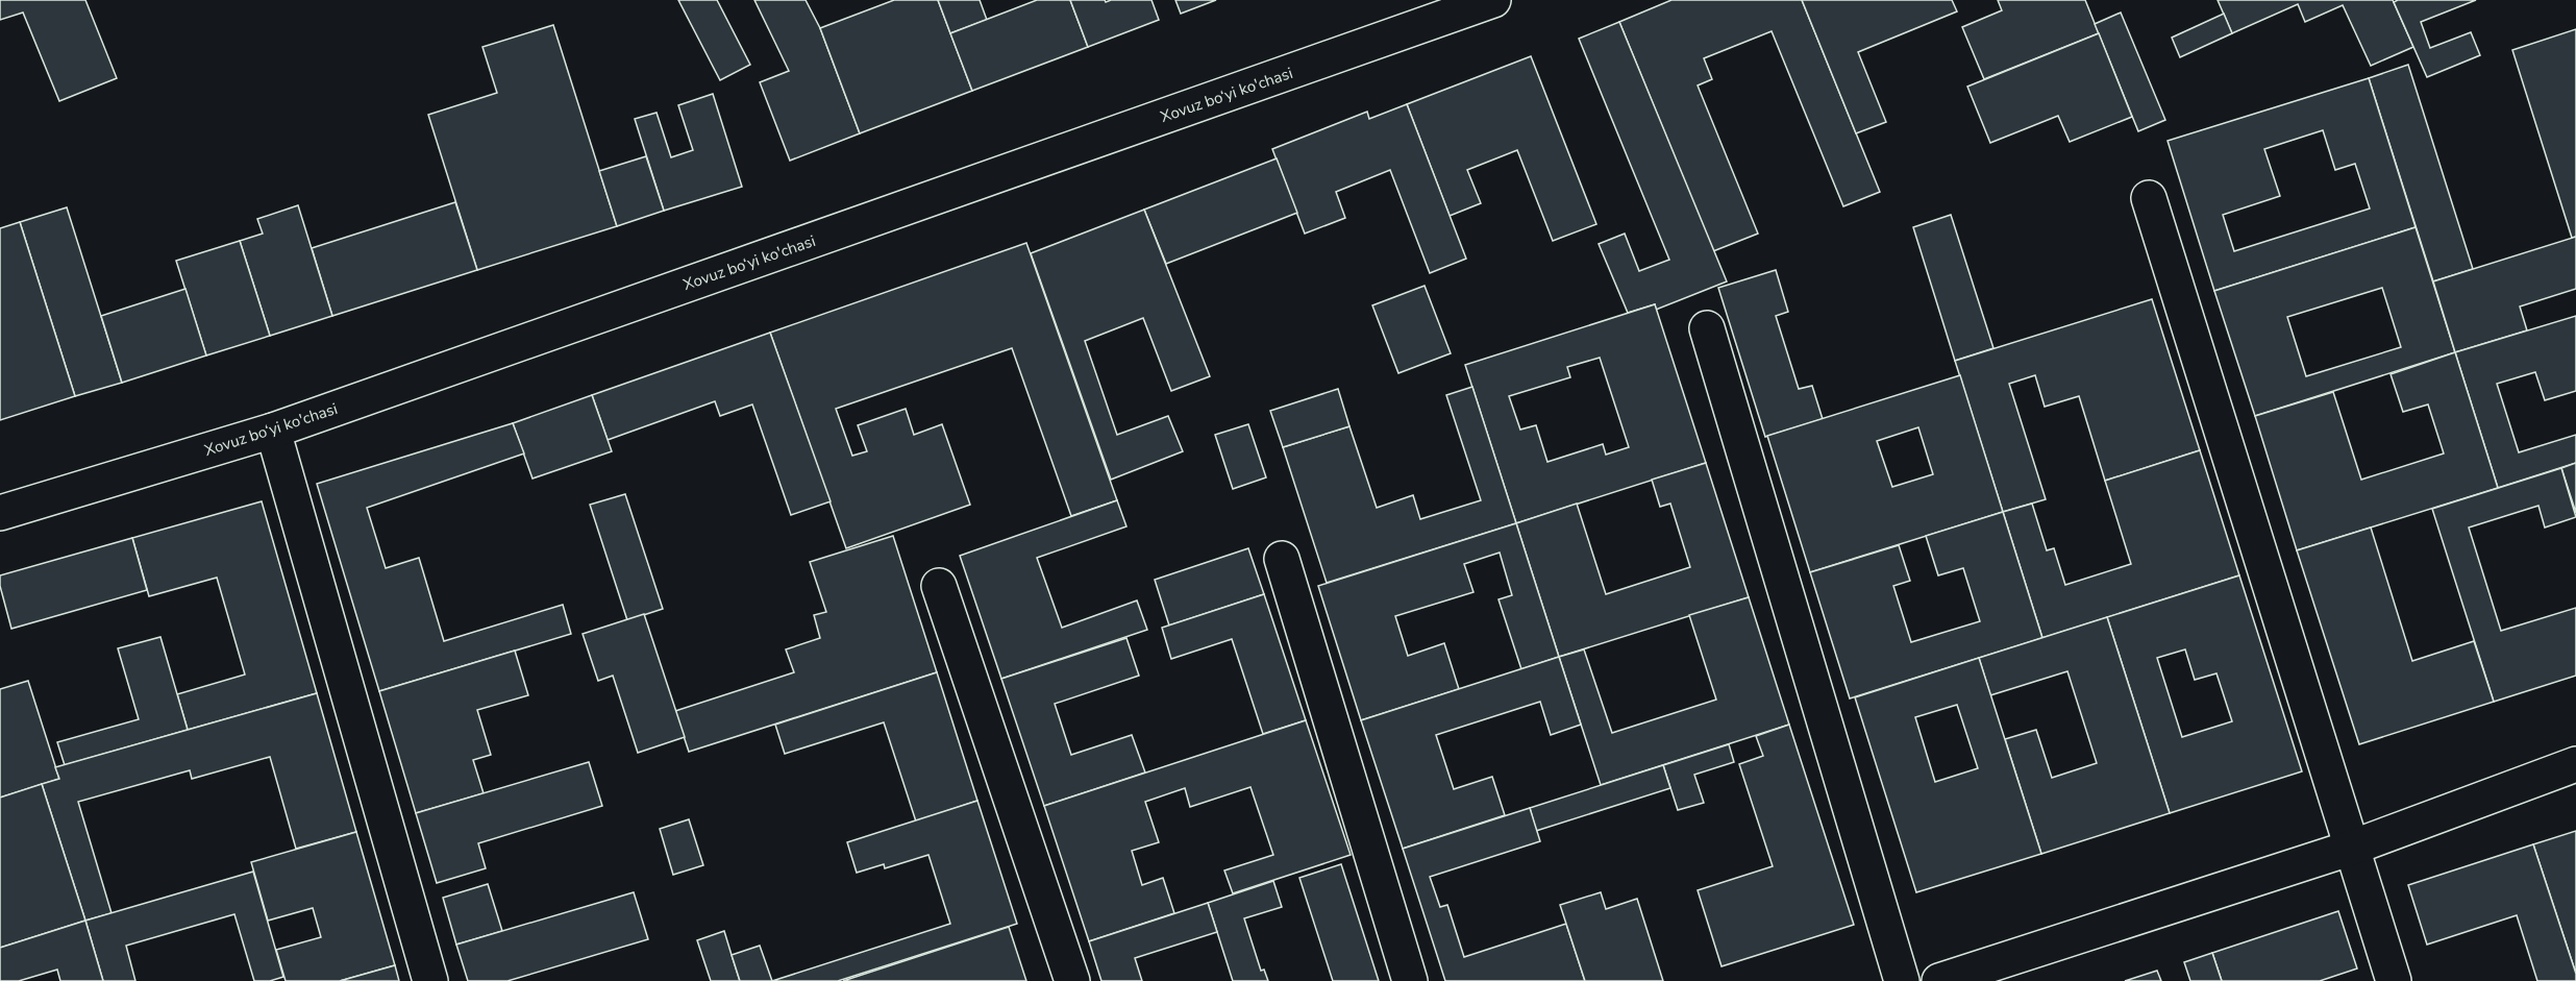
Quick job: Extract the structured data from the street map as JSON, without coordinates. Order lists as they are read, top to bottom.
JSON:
{
  "streets": {
    "street": ["Xovuz bo‘yi ko'chasi"]
  }
}
